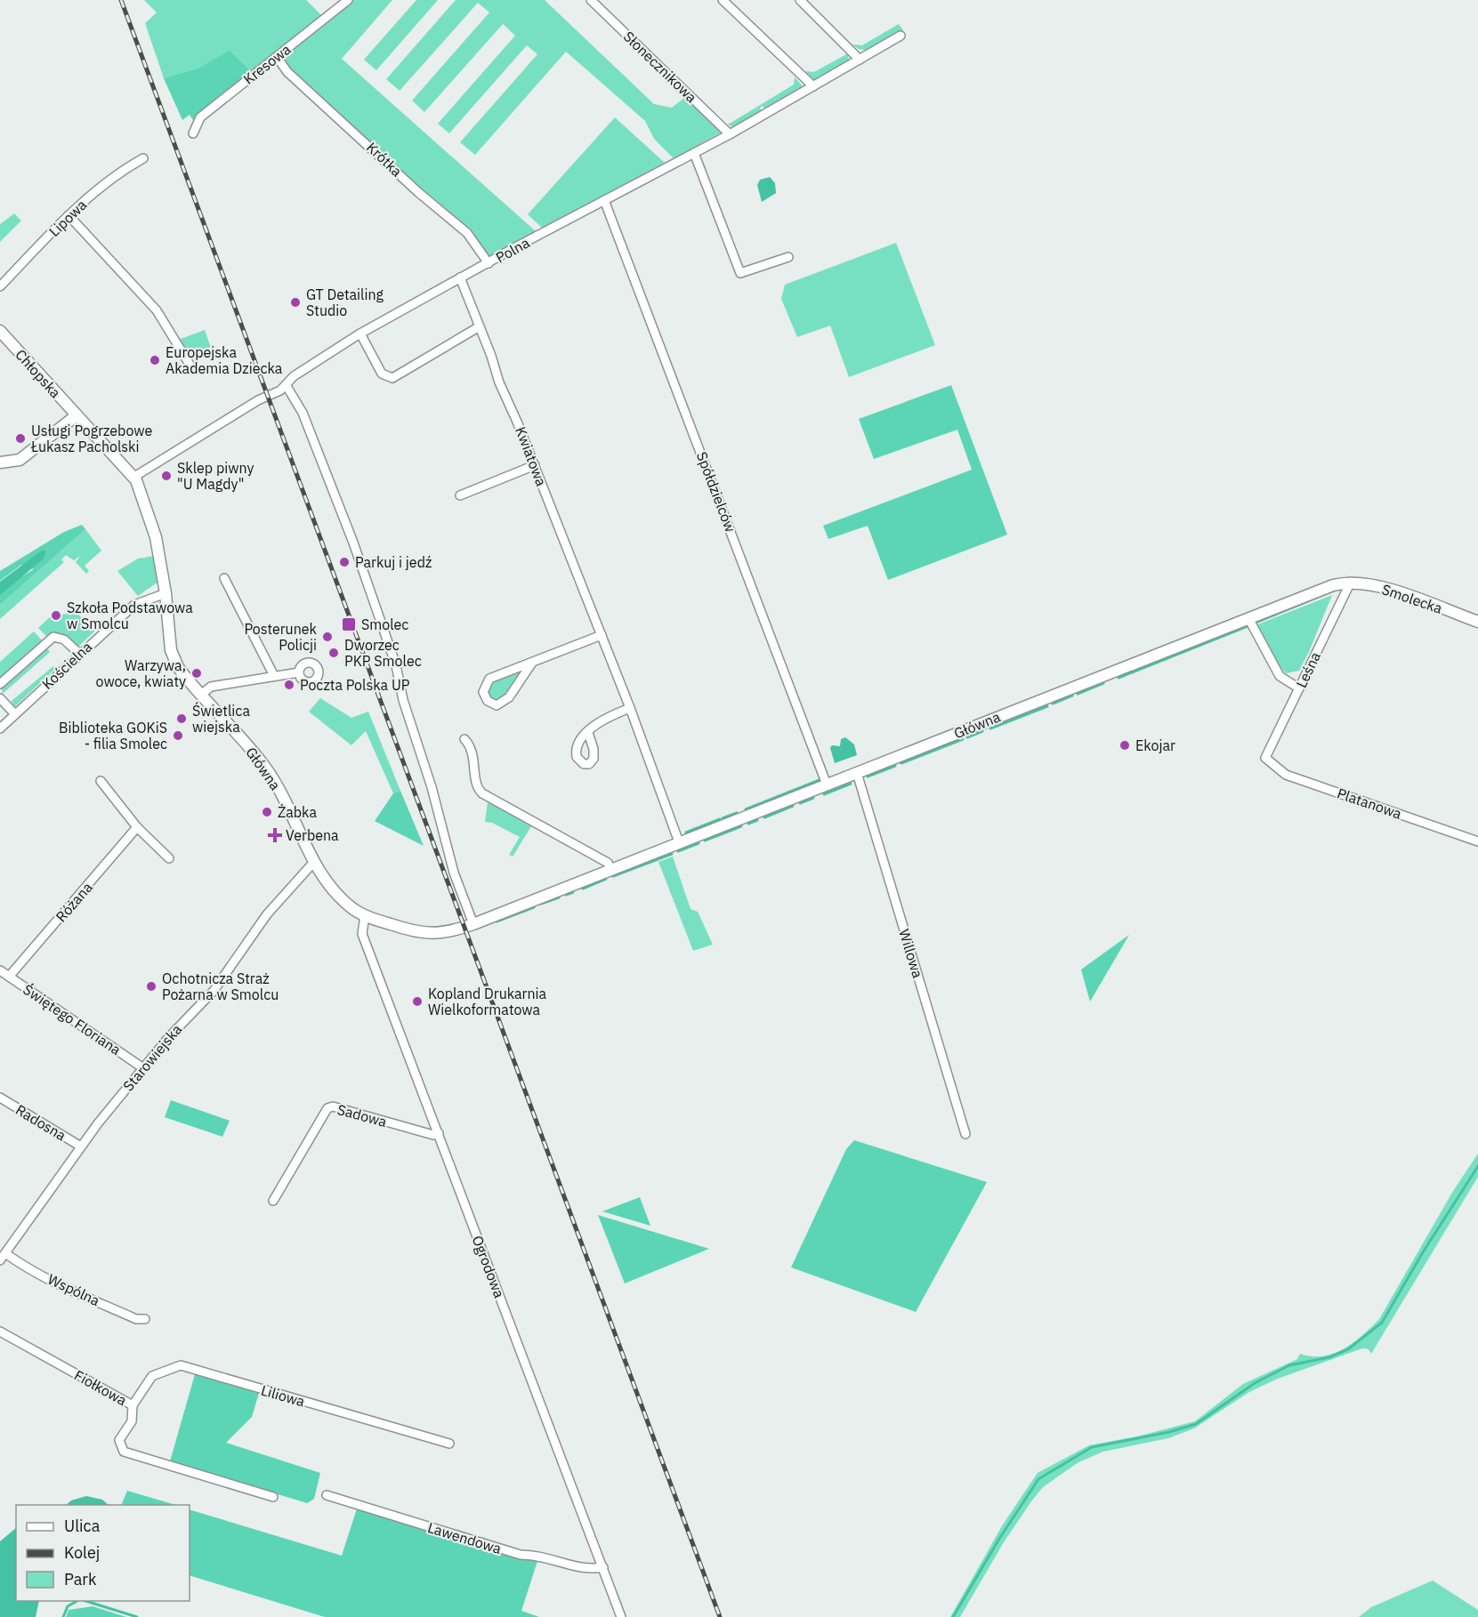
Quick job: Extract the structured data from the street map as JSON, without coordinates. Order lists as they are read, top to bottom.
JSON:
{
  "streets": {
    "street": [
      "Kresowa",
      "Słonecznikowa",
      "Krótka",
      "Lipowa",
      "Polna",
      "Chłopska",
      "Kwiatowa",
      "Spółdzielców",
      "Smolecka",
      "Kościelna",
      "Leśna",
      "Główna",
      "Platanowa",
      "Różana",
      "Willowa",
      "Świętego Floriana",
      "Starowiejska",
      "Sadowa",
      "Radosna",
      "Ogrodowa",
      "Wspólna",
      "Fiołkowa",
      "Liliowa",
      "Lawendowa"
    ]
  },
  "crossings": [
    ["Kresowa", "Krótka"],
    ["Słonecznikowa", "Polna"],
    ["Krótka", "Polna"],
    ["Polna", "Kwiatowa"],
    ["Polna", "Spółdzielców"],
    ["Polna", "Główna"],
    ["Chłopska", "Główna"],
    ["Kwiatowa", "Główna"],
    ["Spółdzielców", "Główna"],
    ["Smolecka", "Leśna"],
    ["Smolecka", "Główna"],
    ["Kościelna", "Główna"],
    ["Leśna", "Główna"],
    ["Leśna", "Platanowa"],
    ["Główna", "Willowa"],
    ["Główna", "Starowiejska"],
    ["Główna", "Ogrodowa"],
    ["Różana", "Świętego Floriana"],
    ["Świętego Floriana", "Starowiejska"],
    ["Starowiejska", "Radosna"],
    ["Starowiejska", "Wspólna"],
    ["Sadowa", "Ogrodowa"],
    ["Ogrodowa", "Lawendowa"],
    ["Fiołkowa", "Liliowa"]
  ],
  "places": {
    "other": [
      "GT Detailing Studio",
      "Europejska Akademia Dziecka",
      "Usługi Pogrzebowe Łukasz Pacholski",
      "Sklep piwny \"U Magdy\"",
      "Parkuj i jedź",
      "Szkoła Podstawowa w Smolcu",
      "Posterunek Policji",
      "Dworzec PKP Smolec",
      "Warzywa, owoce, kwiaty",
      "Poczta Polska UP",
      "Świetlica wiejska",
      "Biblioteka GOKiS - filia Smolec",
      "Ekojar",
      "Żabka",
      "Ochotnicza Straż Pożarna w Smolcu",
      "Kopland Drukarnia Wielkoformatowa"
    ],
    "transit": ["Smolec"],
    "health": ["Verbena"]
  },
  "legend": ["Ulica", "Kolej", "Park"]
}
